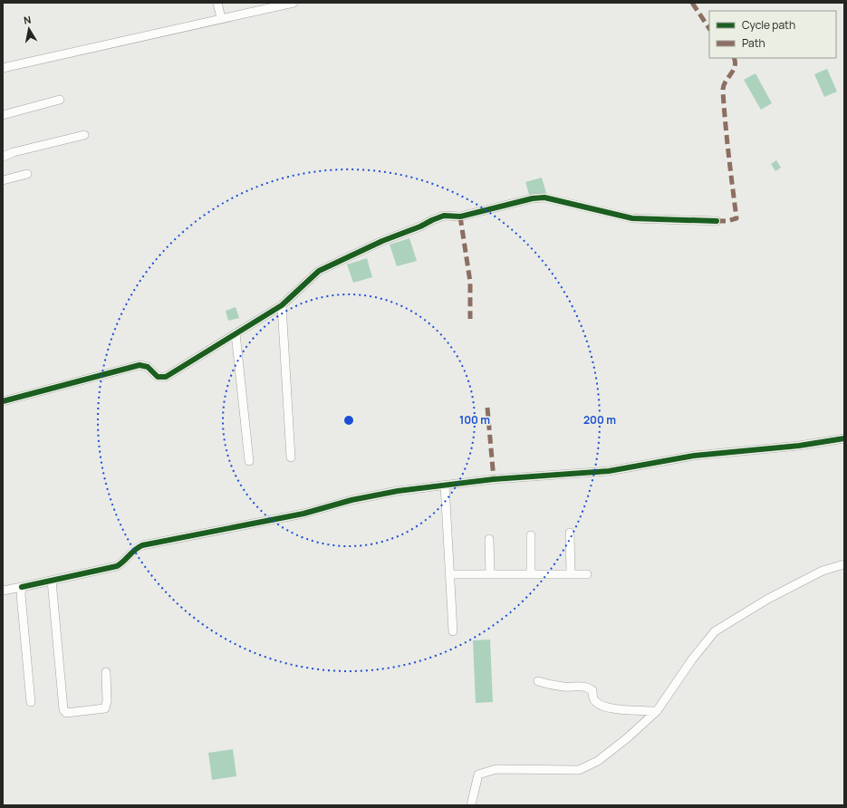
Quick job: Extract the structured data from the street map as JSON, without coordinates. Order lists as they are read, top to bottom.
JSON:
{
  "legend": ["Cycle path", "Path"],
  "north": "top",
  "rings": ["100 m", "200 m"]
}
